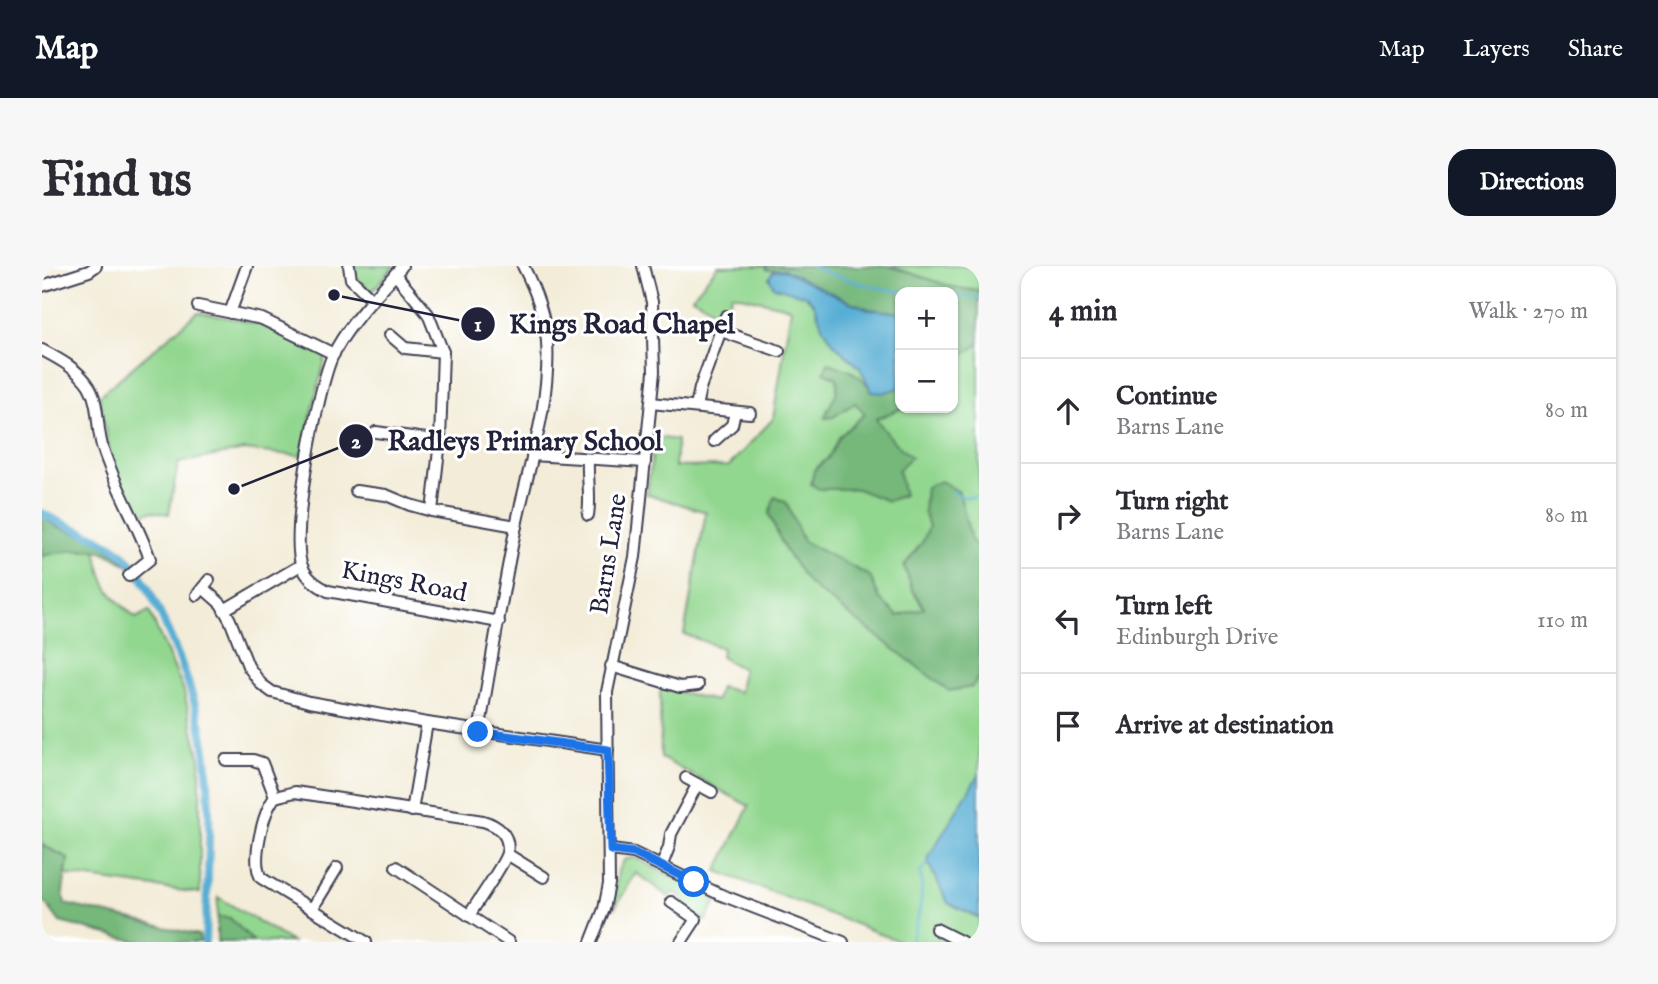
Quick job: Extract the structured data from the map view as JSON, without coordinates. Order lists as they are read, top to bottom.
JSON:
{
  "streets": {
    "street": ["Barns Lane", "Kings Road"]
  },
  "places": ["Kings Road Chapel", "Radleys Primary School"],
  "page": {
    "header": "Map",
    "nav": ["Map", "Layers", "Share"],
    "buttons": "Directions",
    "title": "Find us",
    "heading": ["4 min", "Walk · 270 m"],
    "map_buttons": ["+", "−"],
    "list": [
      ["Continue", "Barns Lane", "80 m"],
      ["Turn right", "Barns Lane", "80 m"],
      ["Turn left", "Edinburgh Drive", "110 m"],
      "Arrive at destination"
    ]
  }
}
